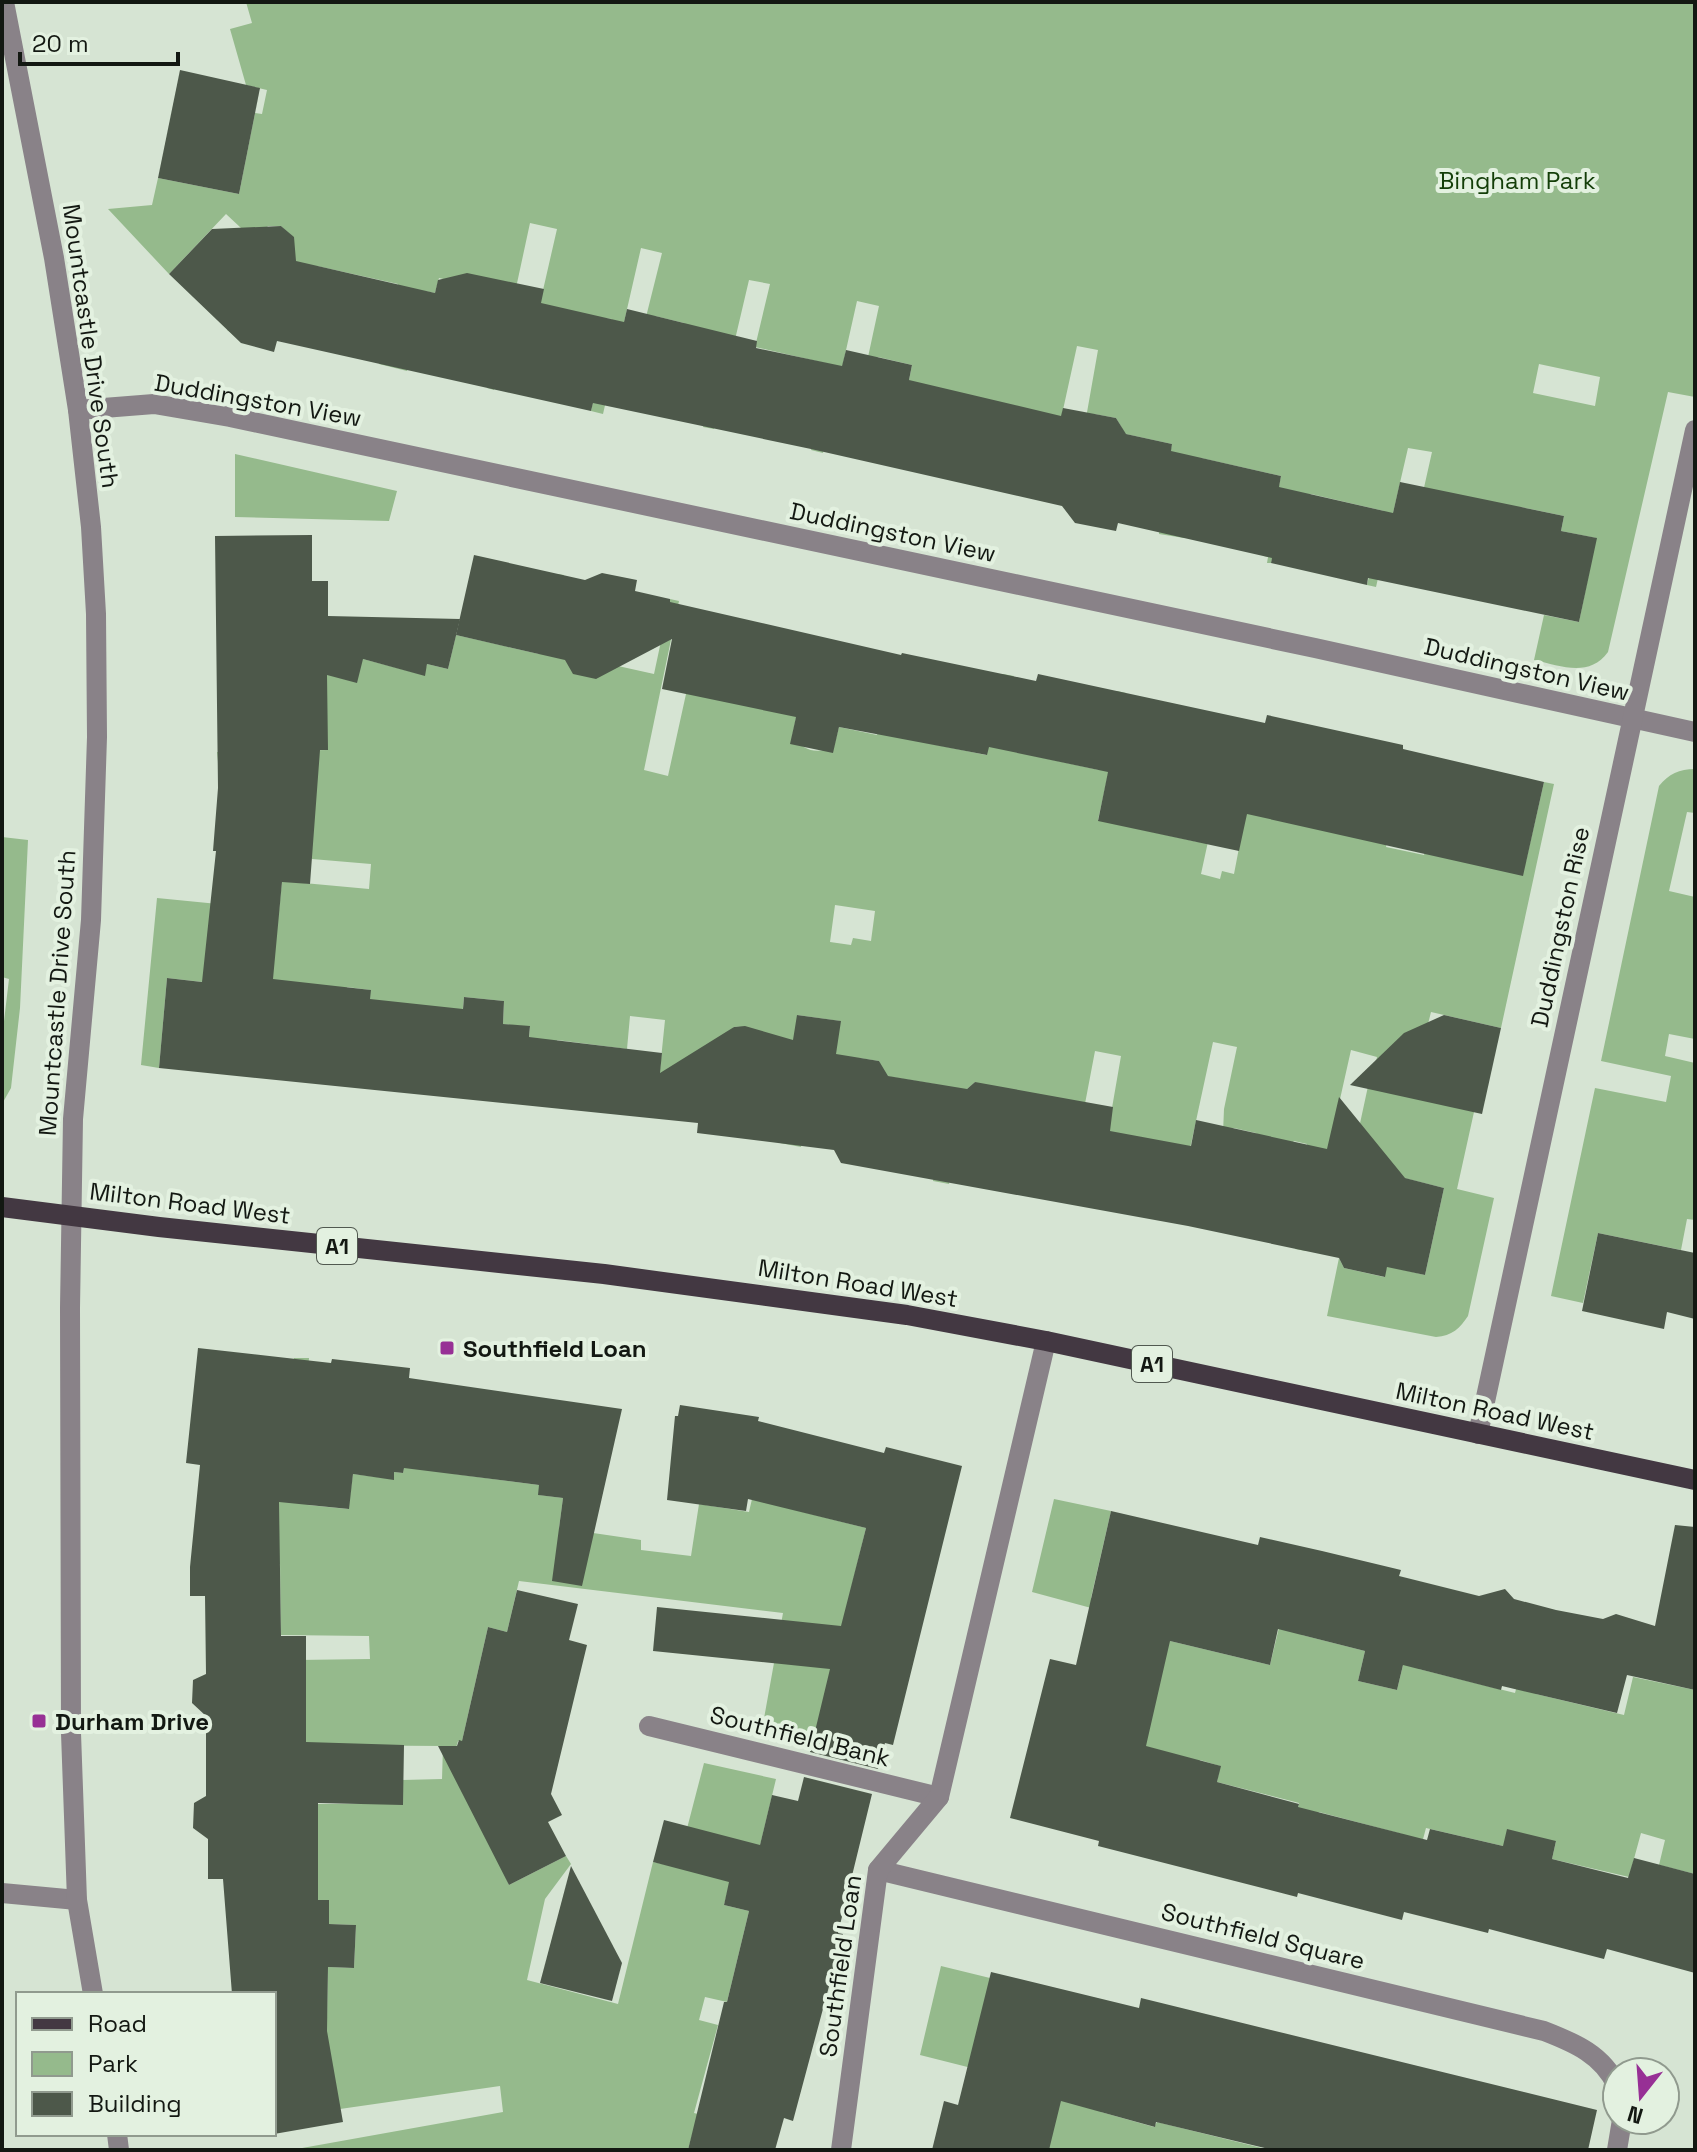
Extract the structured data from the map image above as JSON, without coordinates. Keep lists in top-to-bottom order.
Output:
{
  "streets": {
    "main road": ["Milton Road West", "A1"],
    "street": [
      "Mountcastle Drive South",
      "Duddingston View",
      "Duddingston Rise",
      "Southfield Bank",
      "Southfield Square",
      "Southfield Loan"
    ]
  },
  "crossings": [
    ["Mountcastle Drive South", "Duddingston View"],
    ["Mountcastle Drive South", "Milton Road West"],
    ["Duddingston View", "Duddingston Rise"],
    ["Duddingston Rise", "Milton Road West"],
    ["Milton Road West", "Southfield Loan"],
    ["Southfield Bank", "Southfield Loan"],
    ["Southfield Square", "Southfield Loan"]
  ],
  "parks": ["Bingham Park"],
  "places": {
    "transit": ["Southfield Loan", "Durham Drive"]
  },
  "legend": ["Road", "Park", "Building"],
  "scale_bar": "20 m",
  "north": "bottom"
}
